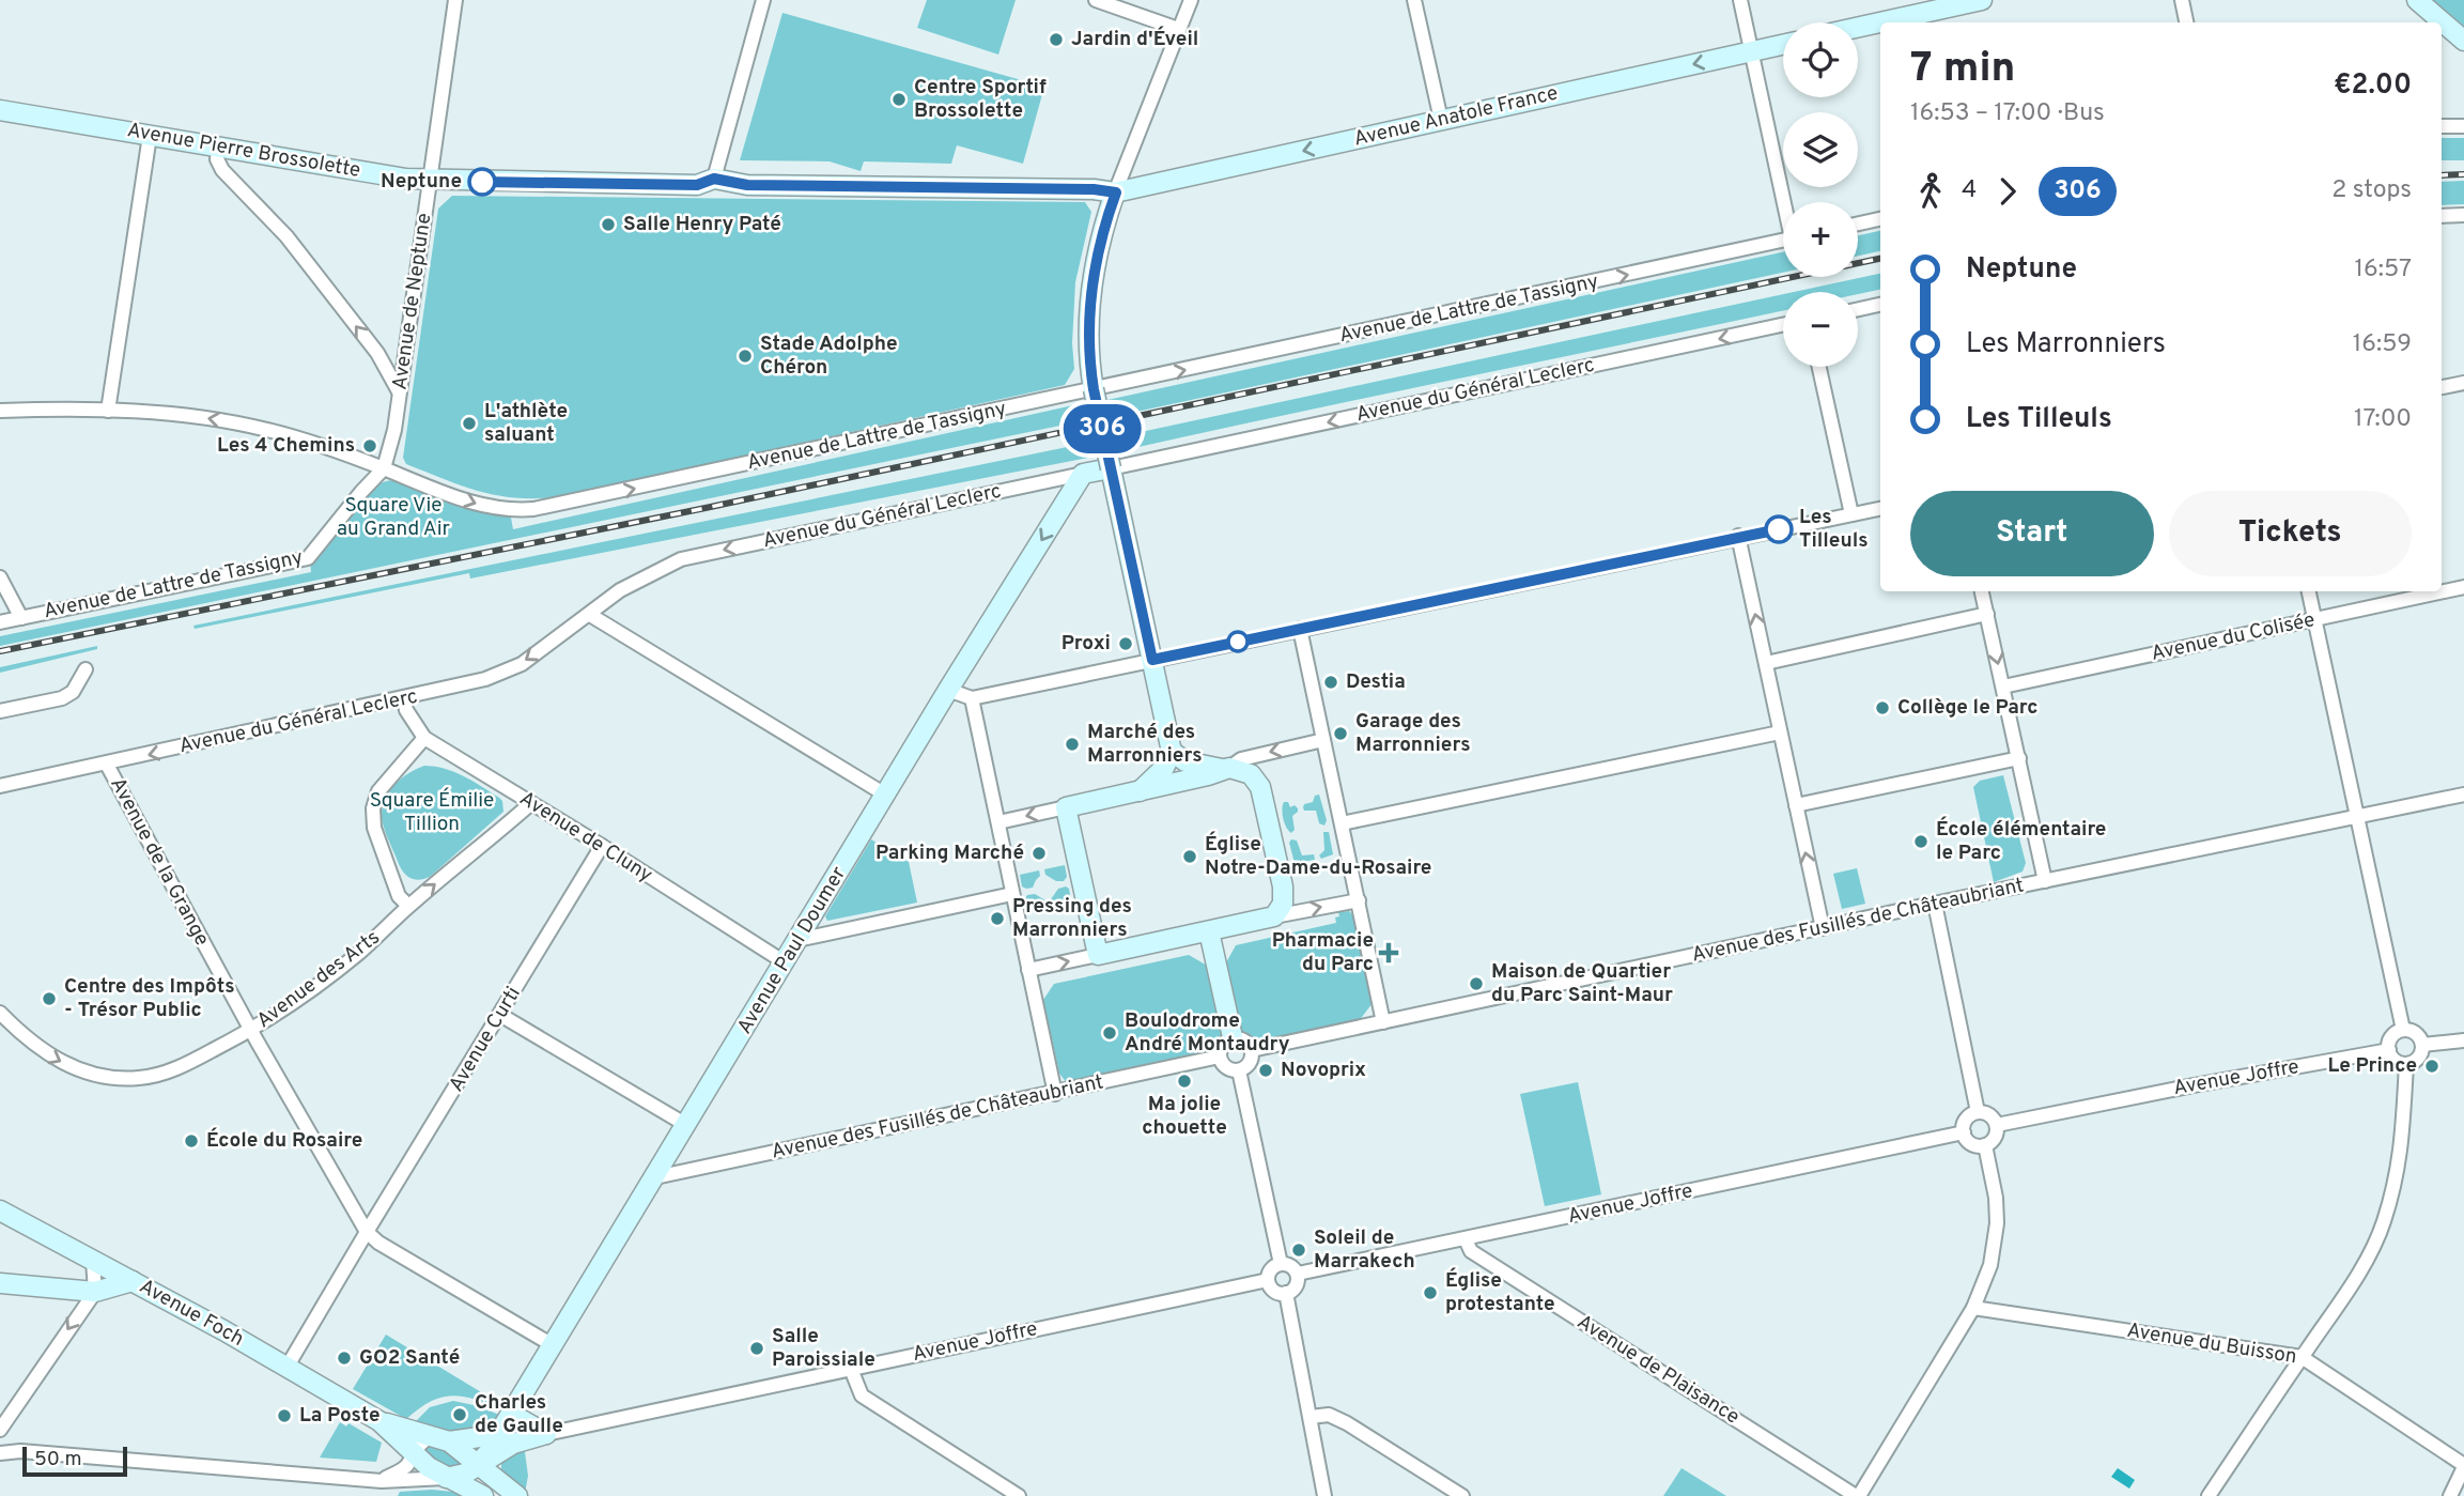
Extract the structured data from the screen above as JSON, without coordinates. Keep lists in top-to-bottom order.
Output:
{
  "streets": {
    "street": [
      "Avenue Anatole France",
      "Avenue Pierre Brossolette",
      "Avenue de Neptune",
      "Avenue de Lattre de Tassigny",
      "Avenue du Général Leclerc",
      "Avenue du Colisée",
      "Avenue de Cluny",
      "Avenue de la Grange",
      "Avenue des Fusillés de Châteaubriant",
      "Avenue Paul Doumer",
      "Avenue des Arts",
      "Avenue Curti",
      "Avenue Joffre",
      "Avenue Foch",
      "Avenue du Buisson",
      "Avenue de Plaisance"
    ]
  },
  "crossings": [
    ["Avenue Anatole France", "Avenue Pierre Brossolette"],
    ["Avenue Pierre Brossolette", "Avenue de Neptune"],
    ["Avenue de Neptune", "Avenue de Lattre de Tassigny"],
    ["Avenue du Général Leclerc", "Avenue de Cluny"],
    ["Avenue du Général Leclerc", "Avenue de la Grange"],
    ["Avenue du Général Leclerc", "Avenue Paul Doumer"],
    ["Avenue de Cluny", "Avenue Paul Doumer"],
    ["Avenue de Cluny", "Avenue des Arts"],
    ["Avenue de Cluny", "Avenue Curti"],
    ["Avenue de la Grange", "Avenue des Arts"],
    ["Avenue de la Grange", "Avenue Curti"],
    ["Avenue des Fusillés de Châteaubriant", "Avenue Paul Doumer"],
    ["Avenue Paul Doumer", "Avenue Foch"],
    ["Avenue Curti", "Avenue Foch"],
    ["Avenue Joffre", "Avenue de Plaisance"]
  ],
  "one_way": [
    "Avenue Anatole France",
    "Avenue de Lattre de Tassigny",
    "Avenue du Général Leclerc",
    "Avenue des Arts"
  ],
  "parks": ["Square Vie au Grand Air", "Square Émilie Tillion"],
  "places": {
    "other": [
      "Jardin d'Éveil",
      "Centre Sportif Brossolette",
      "Neptune",
      "Salle Henry Paté",
      "Stade Adolphe Chéron",
      "L'athlète saluant",
      "Les 4 Chemins",
      "Les Tilleuls",
      "Proxi",
      "Destia",
      "Collège le Parc",
      "Garage des Marronniers",
      "Marché des Marronniers",
      "École élémentaire le Parc",
      "Parking Marché",
      "Église Notre-Dame-du-Rosaire",
      "Pressing des Marronniers",
      "Maison de Quartier du Parc Saint-Maur",
      "Centre des Impôts - Trésor Public",
      "Boulodrome André Montaudry",
      "Le Prince",
      "Novoprix",
      "Ma jolie chouette",
      "École du Rosaire",
      "Soleil de Marrakech",
      "Église protestante",
      "Salle Paroissiale",
      "GO2 Santé",
      "Charles de Gaulle",
      "La Poste"
    ],
    "health": ["Pharmacie du Parc"]
  },
  "lines": ["bus line 306"],
  "scale_bar": "50 m",
  "page": {
    "on_map": "306",
    "map_buttons": ["+", "−"],
    "heading": ["7 min", "16:53 – 17:00 · Bus", "€2.00"],
    "legs": ["4", "306", "2 stops"],
    "list": [
      {
        "name": "Neptune",
        "value": "16:57"
      },
      {
        "name": "Les Marronniers",
        "value": "16:59"
      },
      {
        "name": "Les Tilleuls",
        "value": "17:00"
      }
    ],
    "buttons": ["Start", "Tickets"],
    "scale": "50 m"
  }
}
